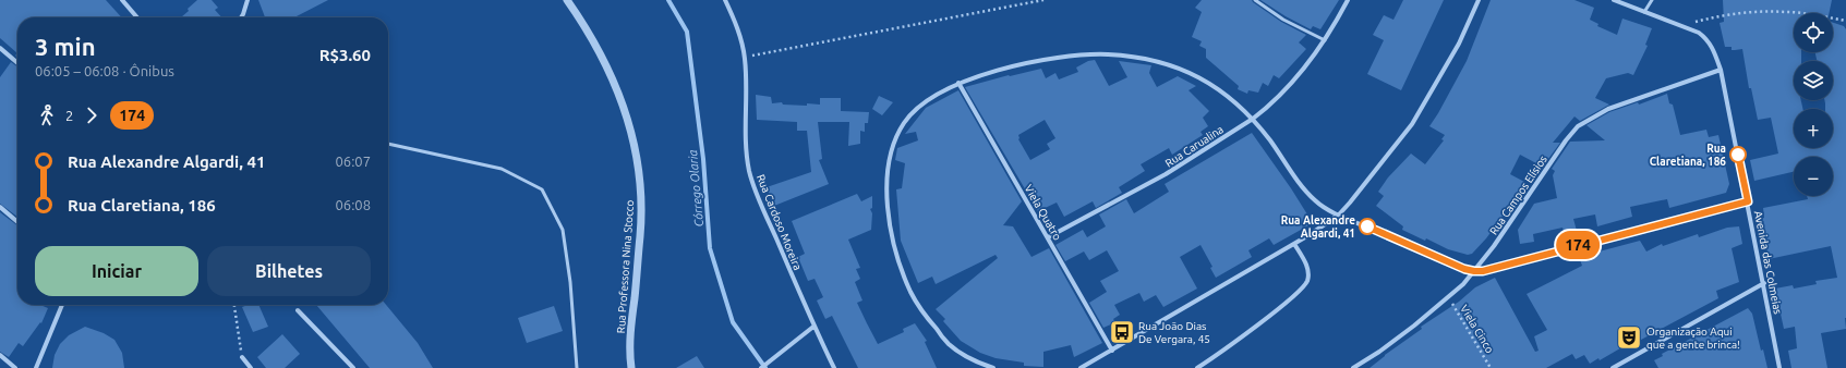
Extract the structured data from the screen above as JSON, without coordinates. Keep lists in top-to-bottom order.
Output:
{
  "streets": {
    "street": [
      "Rua Carualina",
      "Rua Campos Elísios",
      "Viela Quatro",
      "Rua Cardoso Moreira",
      "Avenida das Colmeias",
      "Rua Professora Nina Stocco"
    ],
    "path": ["Viela Cinco"]
  },
  "crossings": [
    ["Rua Carualina", "Viela Quatro"],
    ["Rua Campos Elísios", "Avenida das Colmeias"],
    ["Rua Campos Elísios", "Viela Cinco"]
  ],
  "water": ["Córrego Olaria"],
  "places": {
    "other": ["Rua Claretiana, 186", "Rua Alexandre Algardi, 41"],
    "bus stop": ["Rua João Dias De Vergara, 45"],
    "theatre": ["Organização Aqui que a gente brinca!"]
  },
  "lines": ["bus line 174"],
  "page": {
    "on_map": "174",
    "map_buttons": ["+", "−"],
    "heading": ["3 min", "06:05 – 06:08 · Ônibus", "R$3.60"],
    "legs": ["2", "174"],
    "list": [
      {
        "name": "Rua Alexandre Algardi, 41",
        "value": "06:07"
      },
      {
        "name": "Rua Claretiana, 186",
        "value": "06:08"
      }
    ],
    "buttons": ["Iniciar", "Bilhetes"]
  }
}
